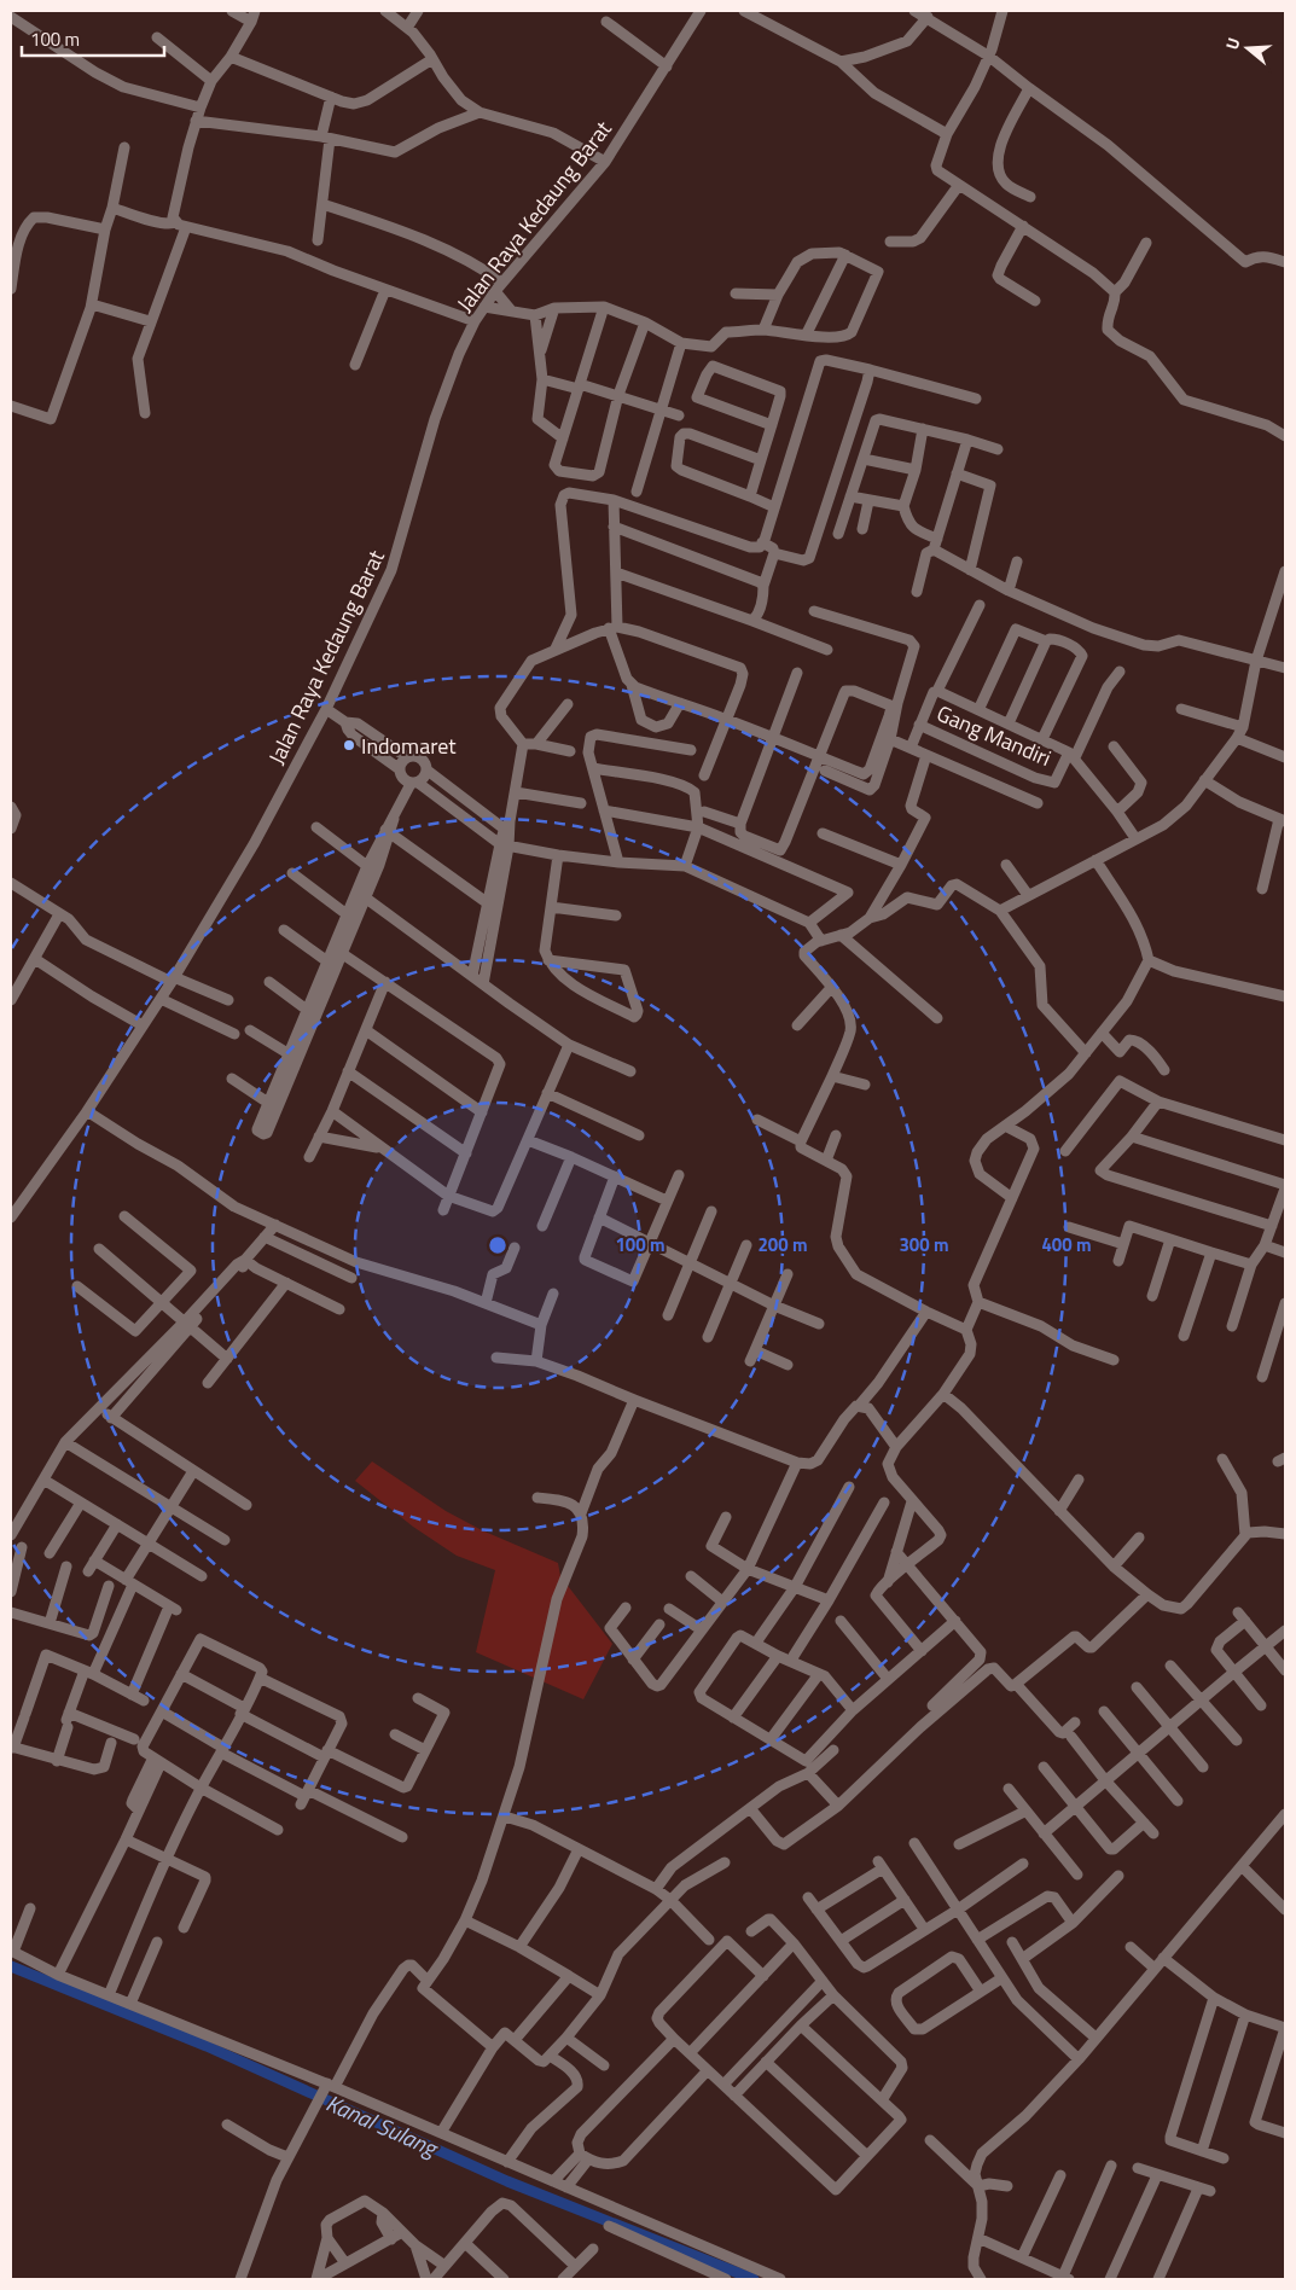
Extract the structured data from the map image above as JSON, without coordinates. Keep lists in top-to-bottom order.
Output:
{
  "streets": {
    "street": ["Jalan Raya Kedaung Barat", "Gang Mandiri"]
  },
  "water": ["Kanal Sulang"],
  "places": ["Indomaret"],
  "scale_bar": "100 m",
  "north": "left",
  "rings": [
    "100 m",
    "200 m",
    "300 m",
    "400 m"
  ]
}
